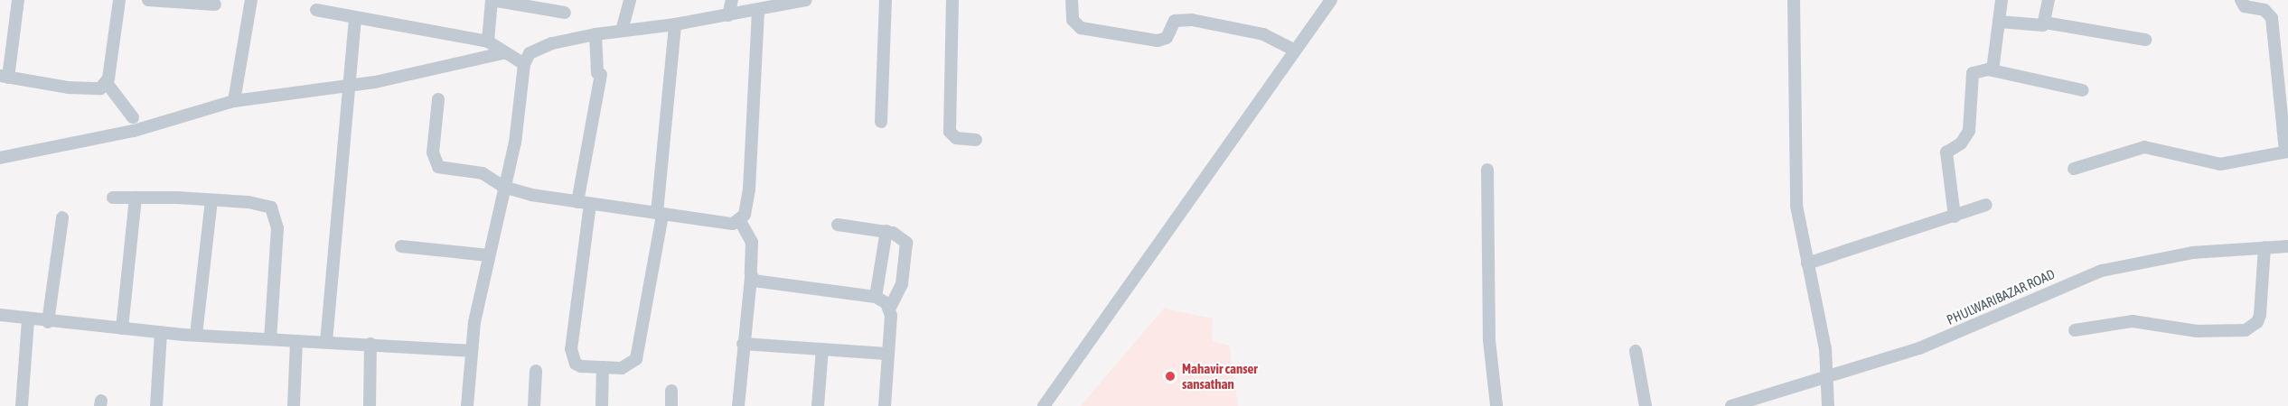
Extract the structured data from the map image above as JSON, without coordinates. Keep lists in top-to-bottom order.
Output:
{
  "streets": {
    "street": ["PHULWARIBAZAR ROAD"]
  },
  "places": ["Mahavir canser sansathan"]
}
